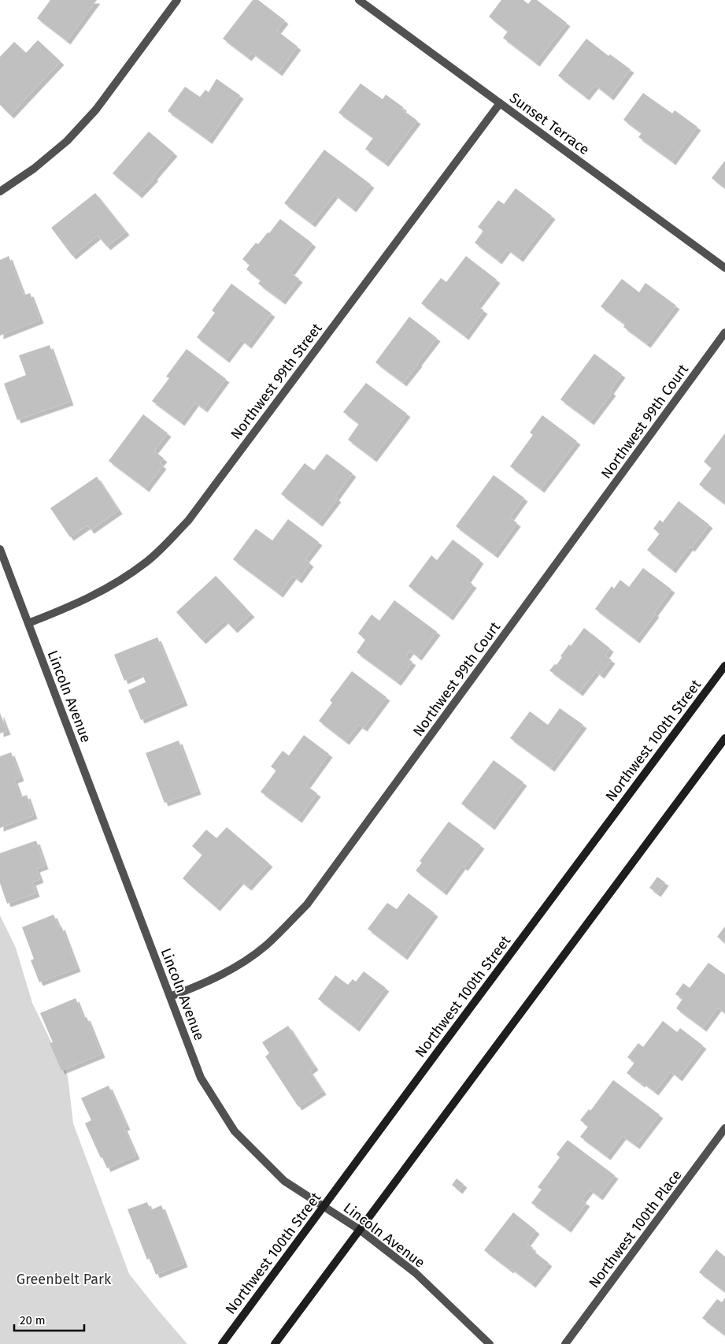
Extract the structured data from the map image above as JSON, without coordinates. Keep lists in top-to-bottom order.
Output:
{
  "streets": {
    "main road": ["Northwest 100th Street"],
    "street": [
      "Sunset Terrace",
      "Northwest 99th Street",
      "Northwest 99th Court",
      "Lincoln Avenue",
      "Northwest 100th Place"
    ]
  },
  "crossings": [
    ["Sunset Terrace", "Northwest 99th Street"],
    ["Northwest 99th Street", "Lincoln Avenue"],
    ["Northwest 99th Court", "Lincoln Avenue"],
    ["Lincoln Avenue", "Northwest 100th Street"]
  ],
  "parks": ["Greenbelt Park"],
  "scale_bar": "20 m"
}
